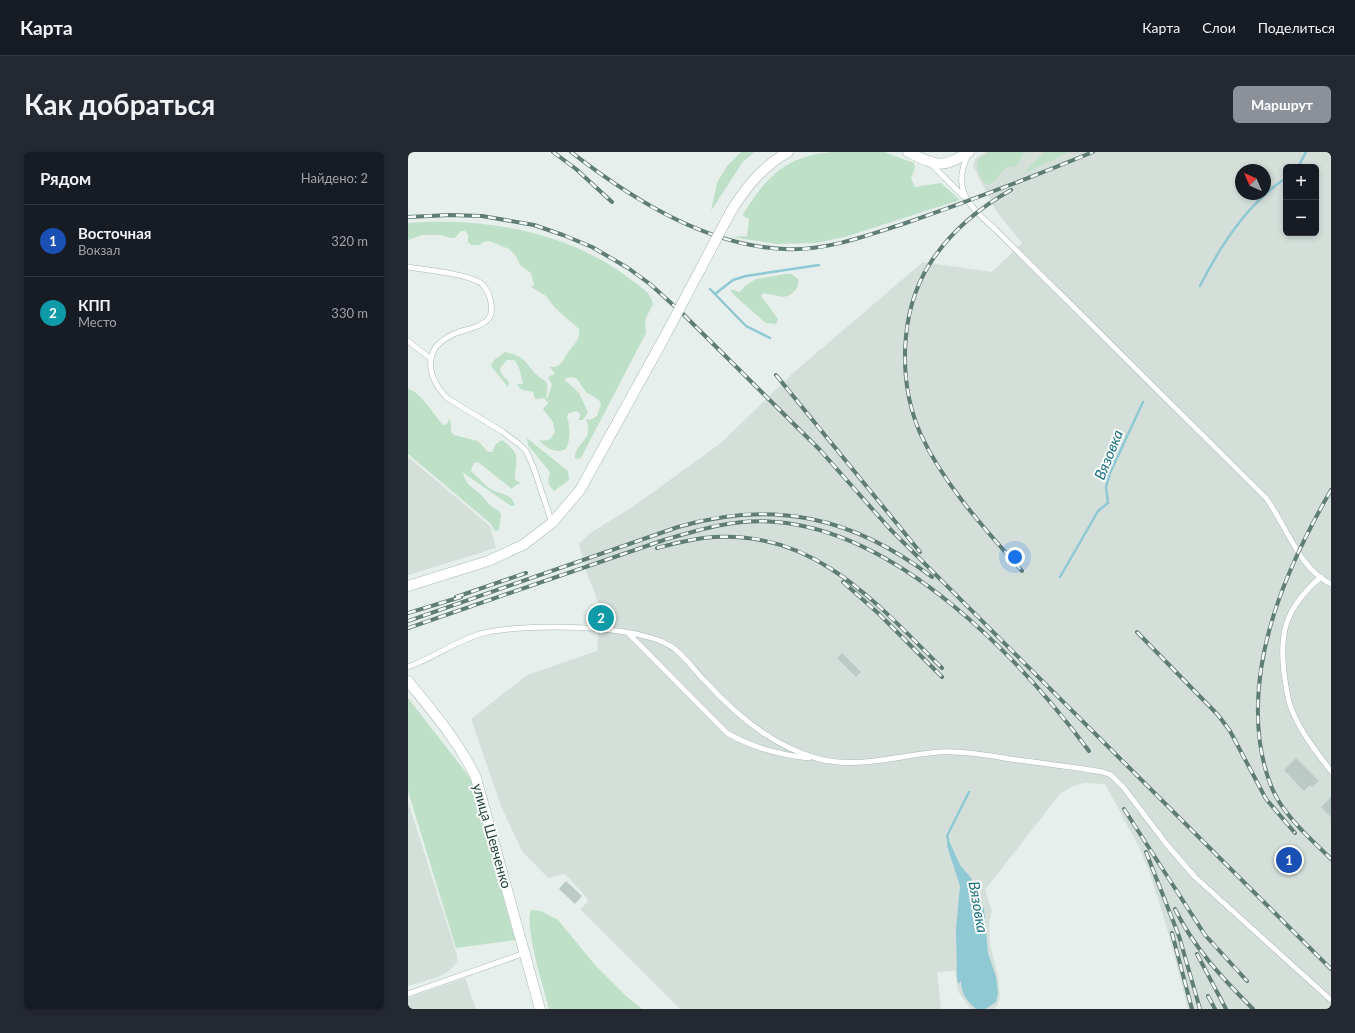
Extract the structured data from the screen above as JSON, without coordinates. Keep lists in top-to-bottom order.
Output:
{
  "streets": {
    "street": ["улица Шевченко"]
  },
  "water": ["Вязовка"],
  "north": "top left",
  "page": {
    "header": "Карта",
    "nav": ["Карта", "Слои", "Поделиться"],
    "buttons": "Маршрут",
    "title": "Как добраться",
    "heading": ["Рядом", "Найдено: 2"],
    "map_buttons": ["+", "−"],
    "list": [
      {
        "mark": "1",
        "name": "Восточная",
        "note": "Вокзал",
        "value": "320 m"
      },
      {
        "mark": "2",
        "name": "КПП",
        "note": "Место",
        "value": "330 m"
      }
    ],
    "pins": ["2", "1"]
  }
}
